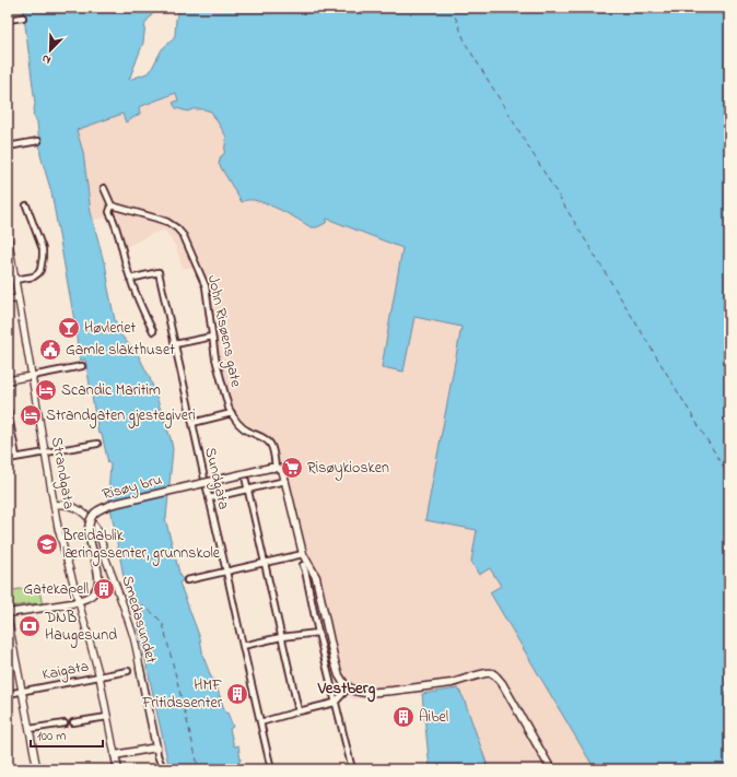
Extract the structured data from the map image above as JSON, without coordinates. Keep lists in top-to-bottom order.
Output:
{
  "streets": {
    "main road": ["Strandgata", "Risøy bru", "Smedasundet"],
    "street": ["John Risøens gate", "Sundgata", "Kaigata"]
  },
  "crossings": [
    ["John Risøens gate", "Risøy bru"],
    ["Strandgata", "Risøy bru"],
    ["Strandgata", "Smedasundet"],
    ["Strandgata", "Kaigata"]
  ],
  "districts": ["Vestberg"],
  "places": {
    "bar": ["Høvleriet"],
    "public building": ["Gamle slakthuset"],
    "hotel": ["Scandic Maritim", "Strandgaten gjestegiveri"],
    "supermarket": ["Risøykiosken"],
    "school or university": ["Breidablik læringssenter, grunnskole"],
    "building": ["Gatekapell", "HMF Fritidssenter", "Aibel"],
    "bank": ["DNB Haugesund"]
  },
  "scale_bar": "100 m",
  "north": "bottom left"
}
